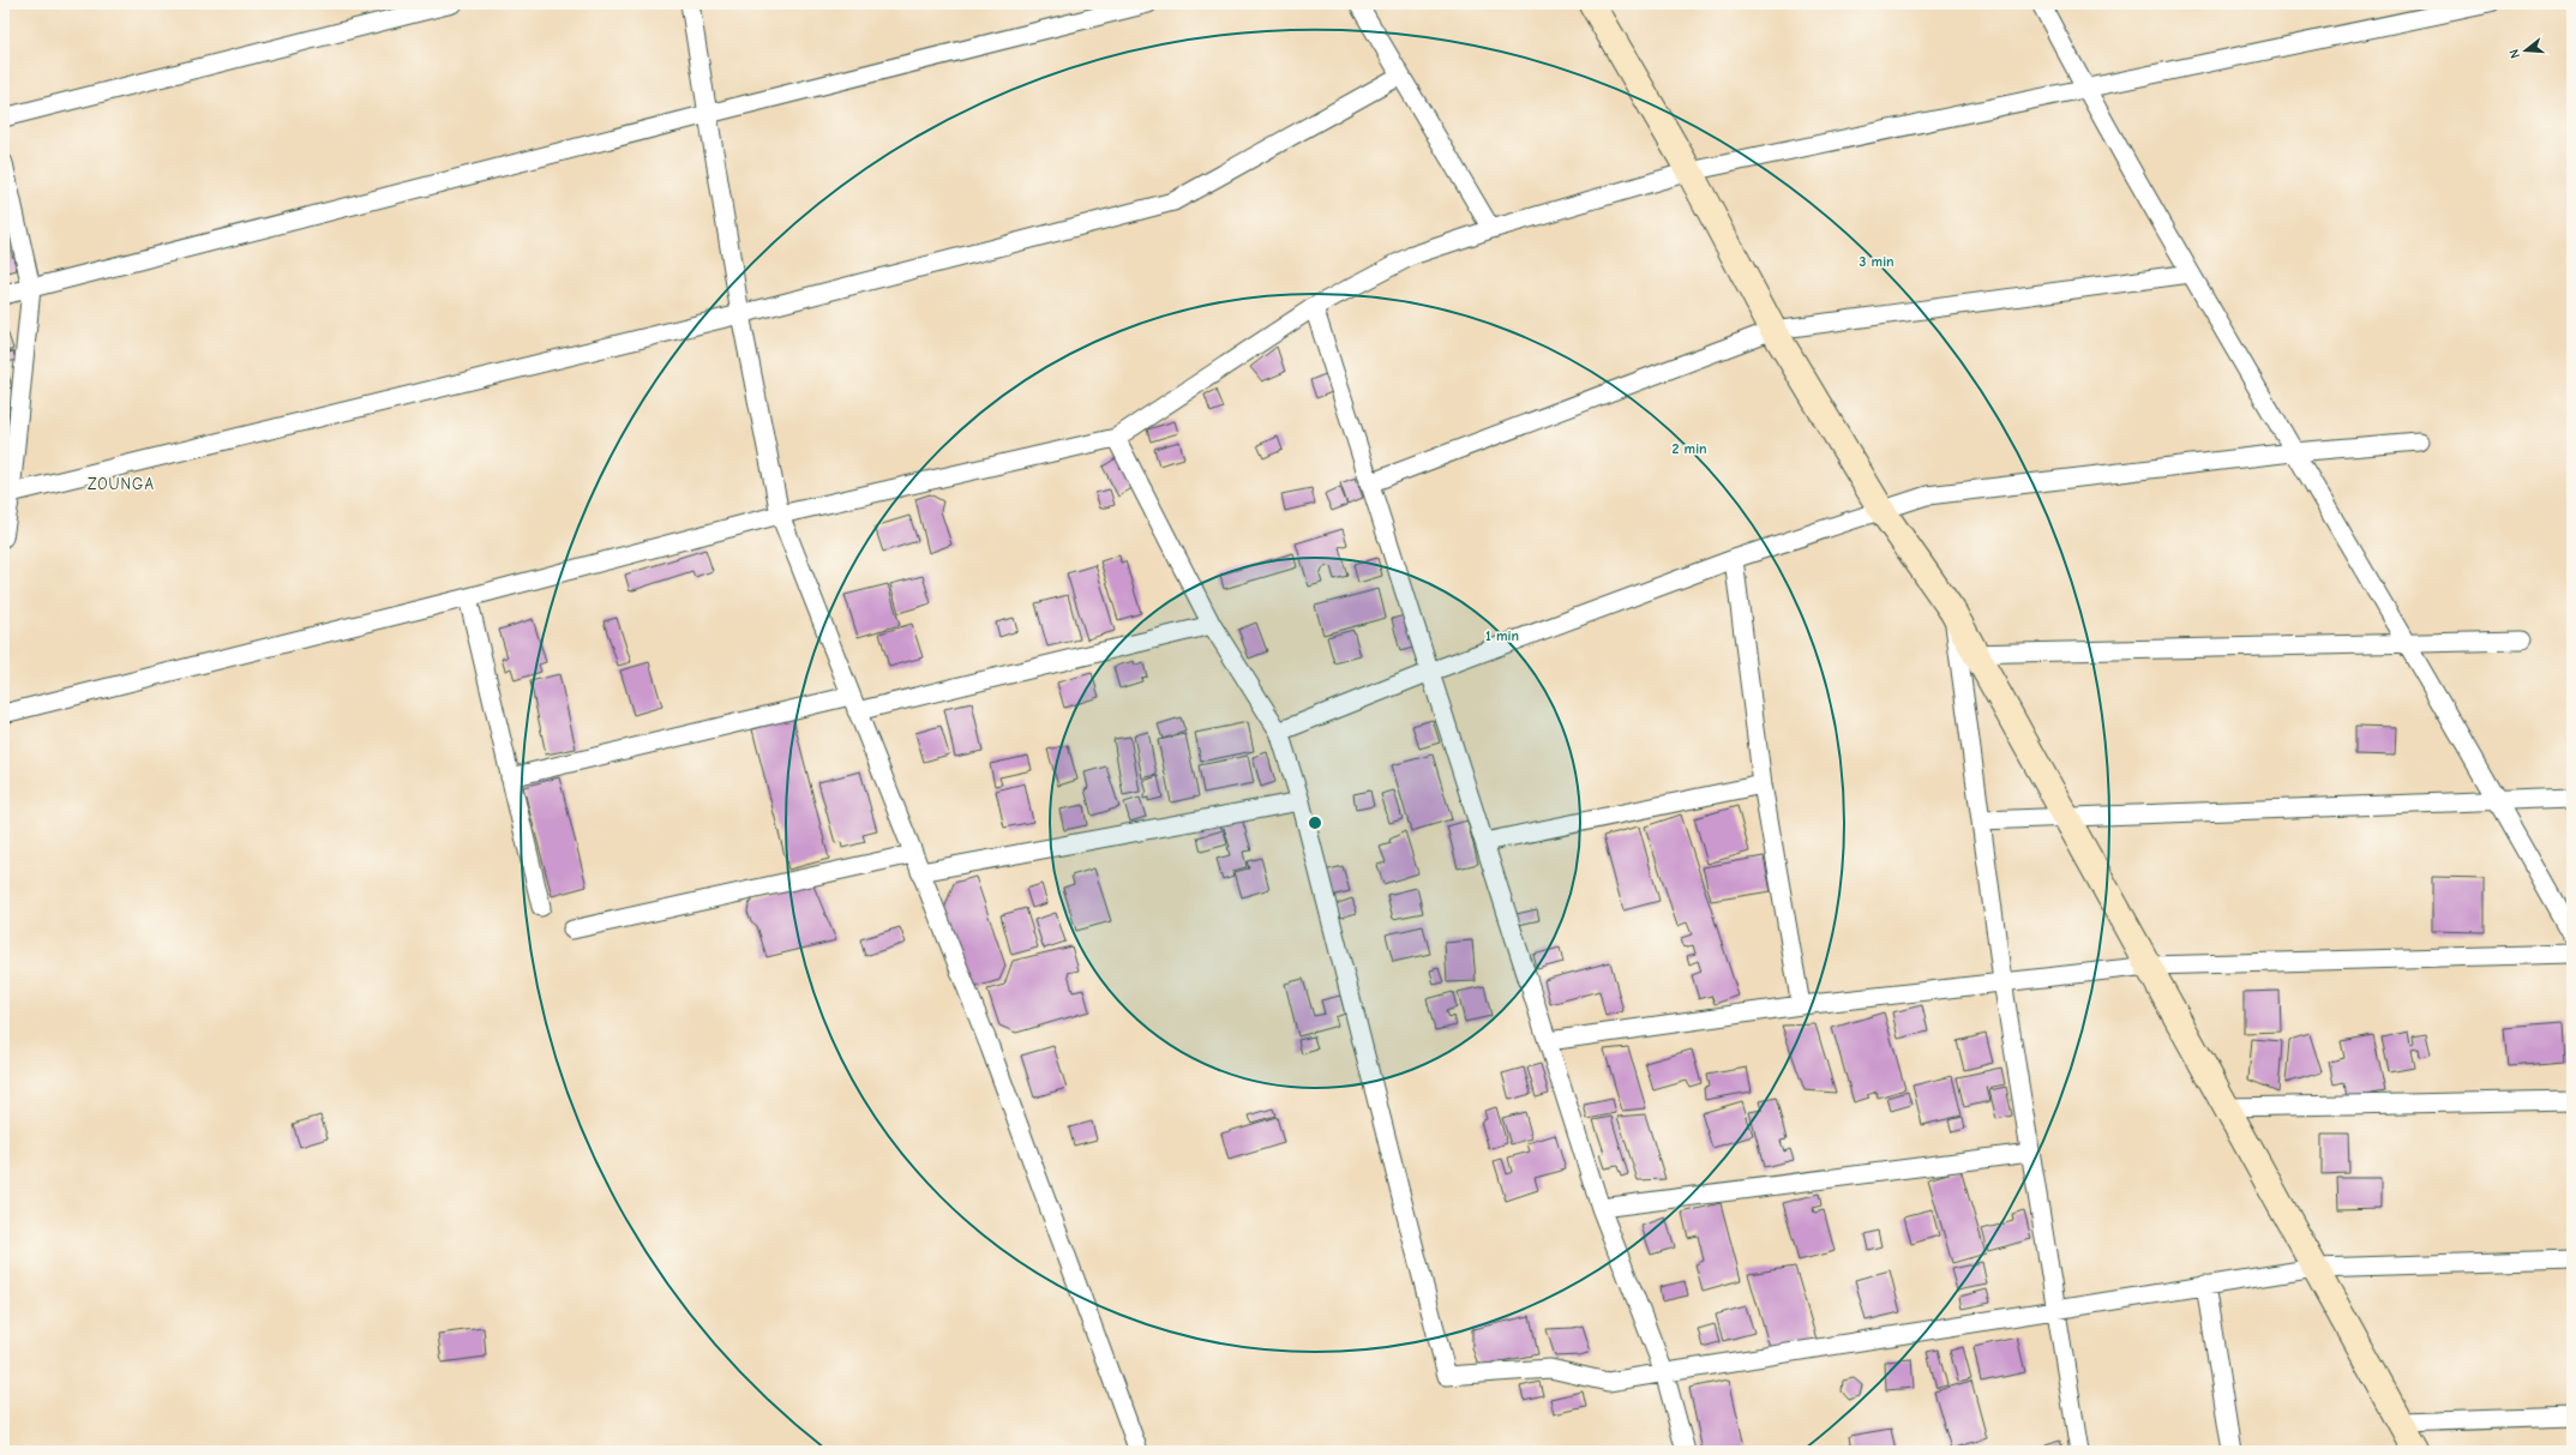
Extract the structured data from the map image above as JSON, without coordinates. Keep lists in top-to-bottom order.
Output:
{
  "districts": ["ZOUNGA"],
  "north": "left",
  "rings": ["3 min", "2 min", "1 min"]
}
